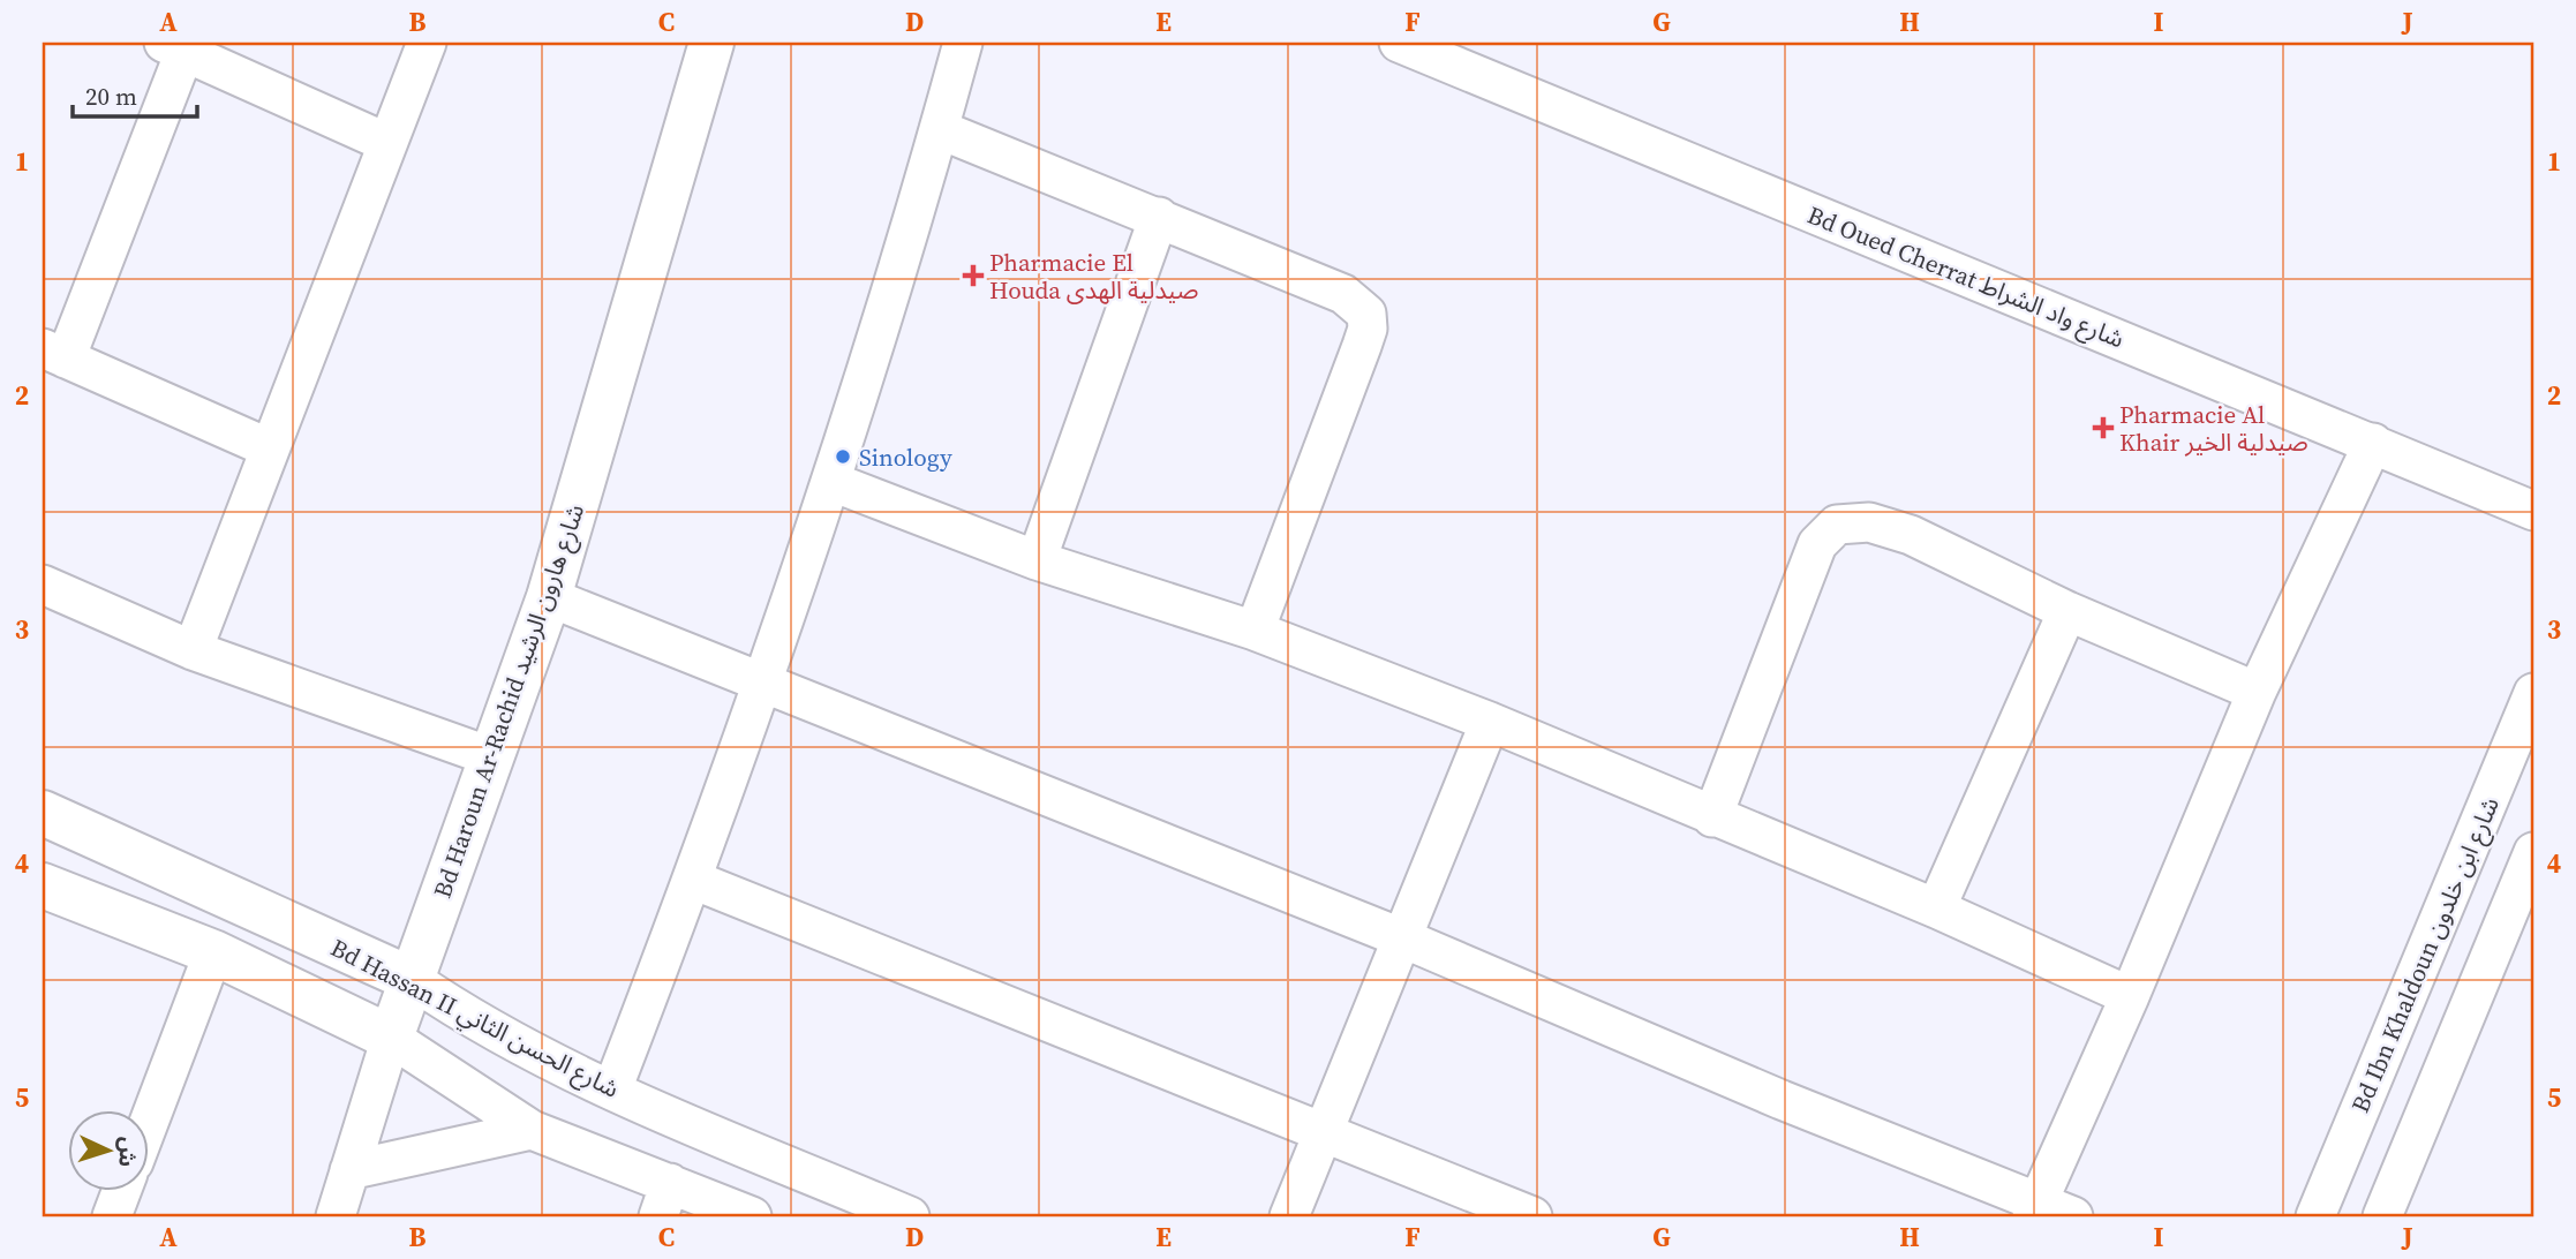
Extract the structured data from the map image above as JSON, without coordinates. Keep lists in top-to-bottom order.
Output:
{
  "streets": {
    "street": [
      "Bd Oued Cherrat شارع واد الشراط",
      "Bd Haroun Ar-Rachid شارع هارون الرشيد",
      "Bd Ibn Khaldoun شارع ابن خلدون",
      "Bd Hassan II شارع الحسن الثاني"
    ]
  },
  "crossings": [
    ["Bd Haroun Ar-Rachid شارع هارون الرشيد", "Bd Hassan II شارع الحسن الثاني"]
  ],
  "places": {
    "health": ["Pharmacie El Houda صيدلية الهدى", "Pharmacie Al Khair صيدلية الخير"],
    "other": ["Sinology"]
  },
  "scale_bar": "20 m",
  "north": "right",
  "grid": {
    "columns": [
      "A",
      "B",
      "C",
      "D",
      "E",
      "F",
      "G",
      "H",
      "I",
      "J"
    ],
    "rows": [
      "1",
      "2",
      "3",
      "4",
      "5"
    ]
  }
}
